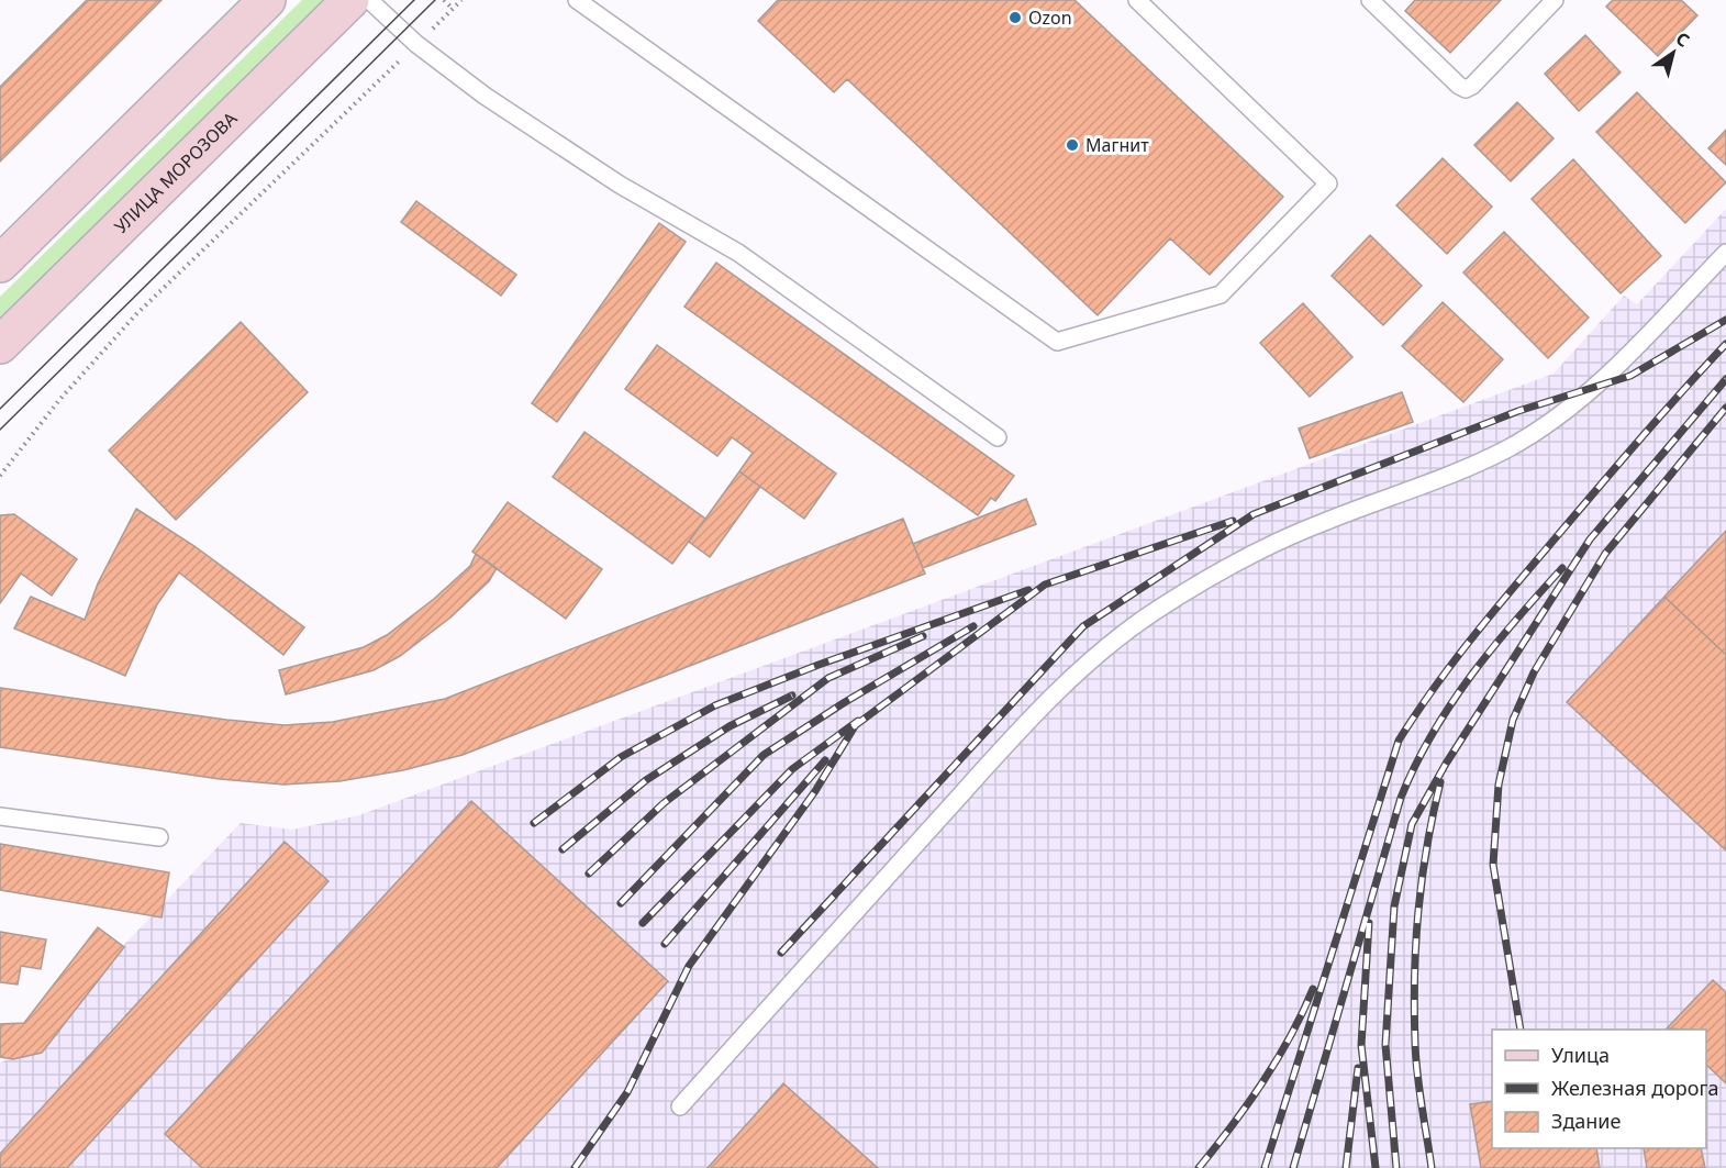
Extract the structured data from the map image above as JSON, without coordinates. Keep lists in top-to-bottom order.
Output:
{
  "streets": {
    "main road": ["УЛИЦА МОРОЗОВА"]
  },
  "places": ["Ozon", "Магнит"],
  "legend": ["Улица", "Железная дорога", "Здание"],
  "north": "top right"
}
